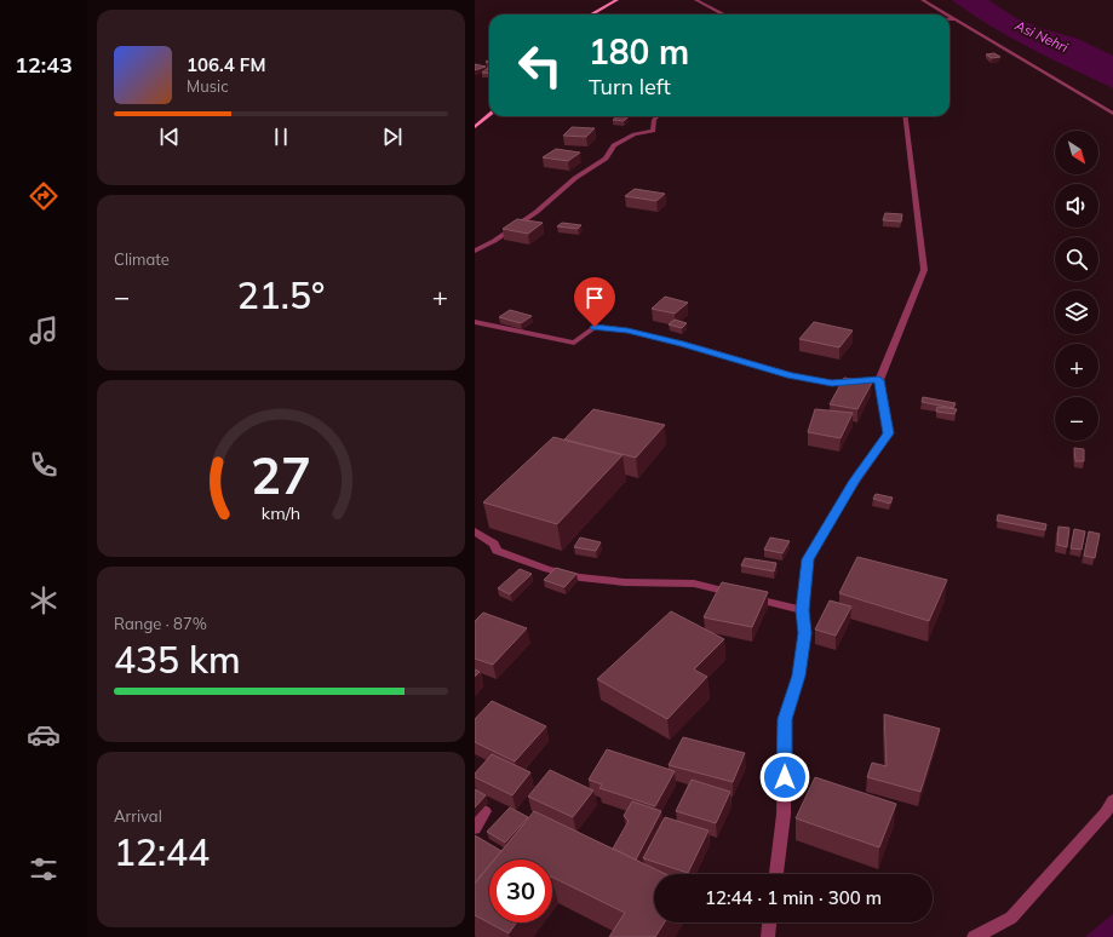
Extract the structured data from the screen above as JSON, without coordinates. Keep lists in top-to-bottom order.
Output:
{
  "water": ["Asi Nehri"],
  "north": "bottom right",
  "page": {
    "tabs": "12:43",
    "turn": ["180 m", "Turn left"],
    "song": ["106.4 FM", "Music"],
    "map_buttons": ["+", "−"],
    "tile": [
      "Climate",
      ["Range · 87%", "435 km"],
      ["Arrival", "12:44"]
    ],
    "heat": ["−", "21.5°", "+"],
    "limit": "30",
    "trip": "12:44 · 1 min · 300 m",
    "gauge": ["27", "km/h"]
  }
}
